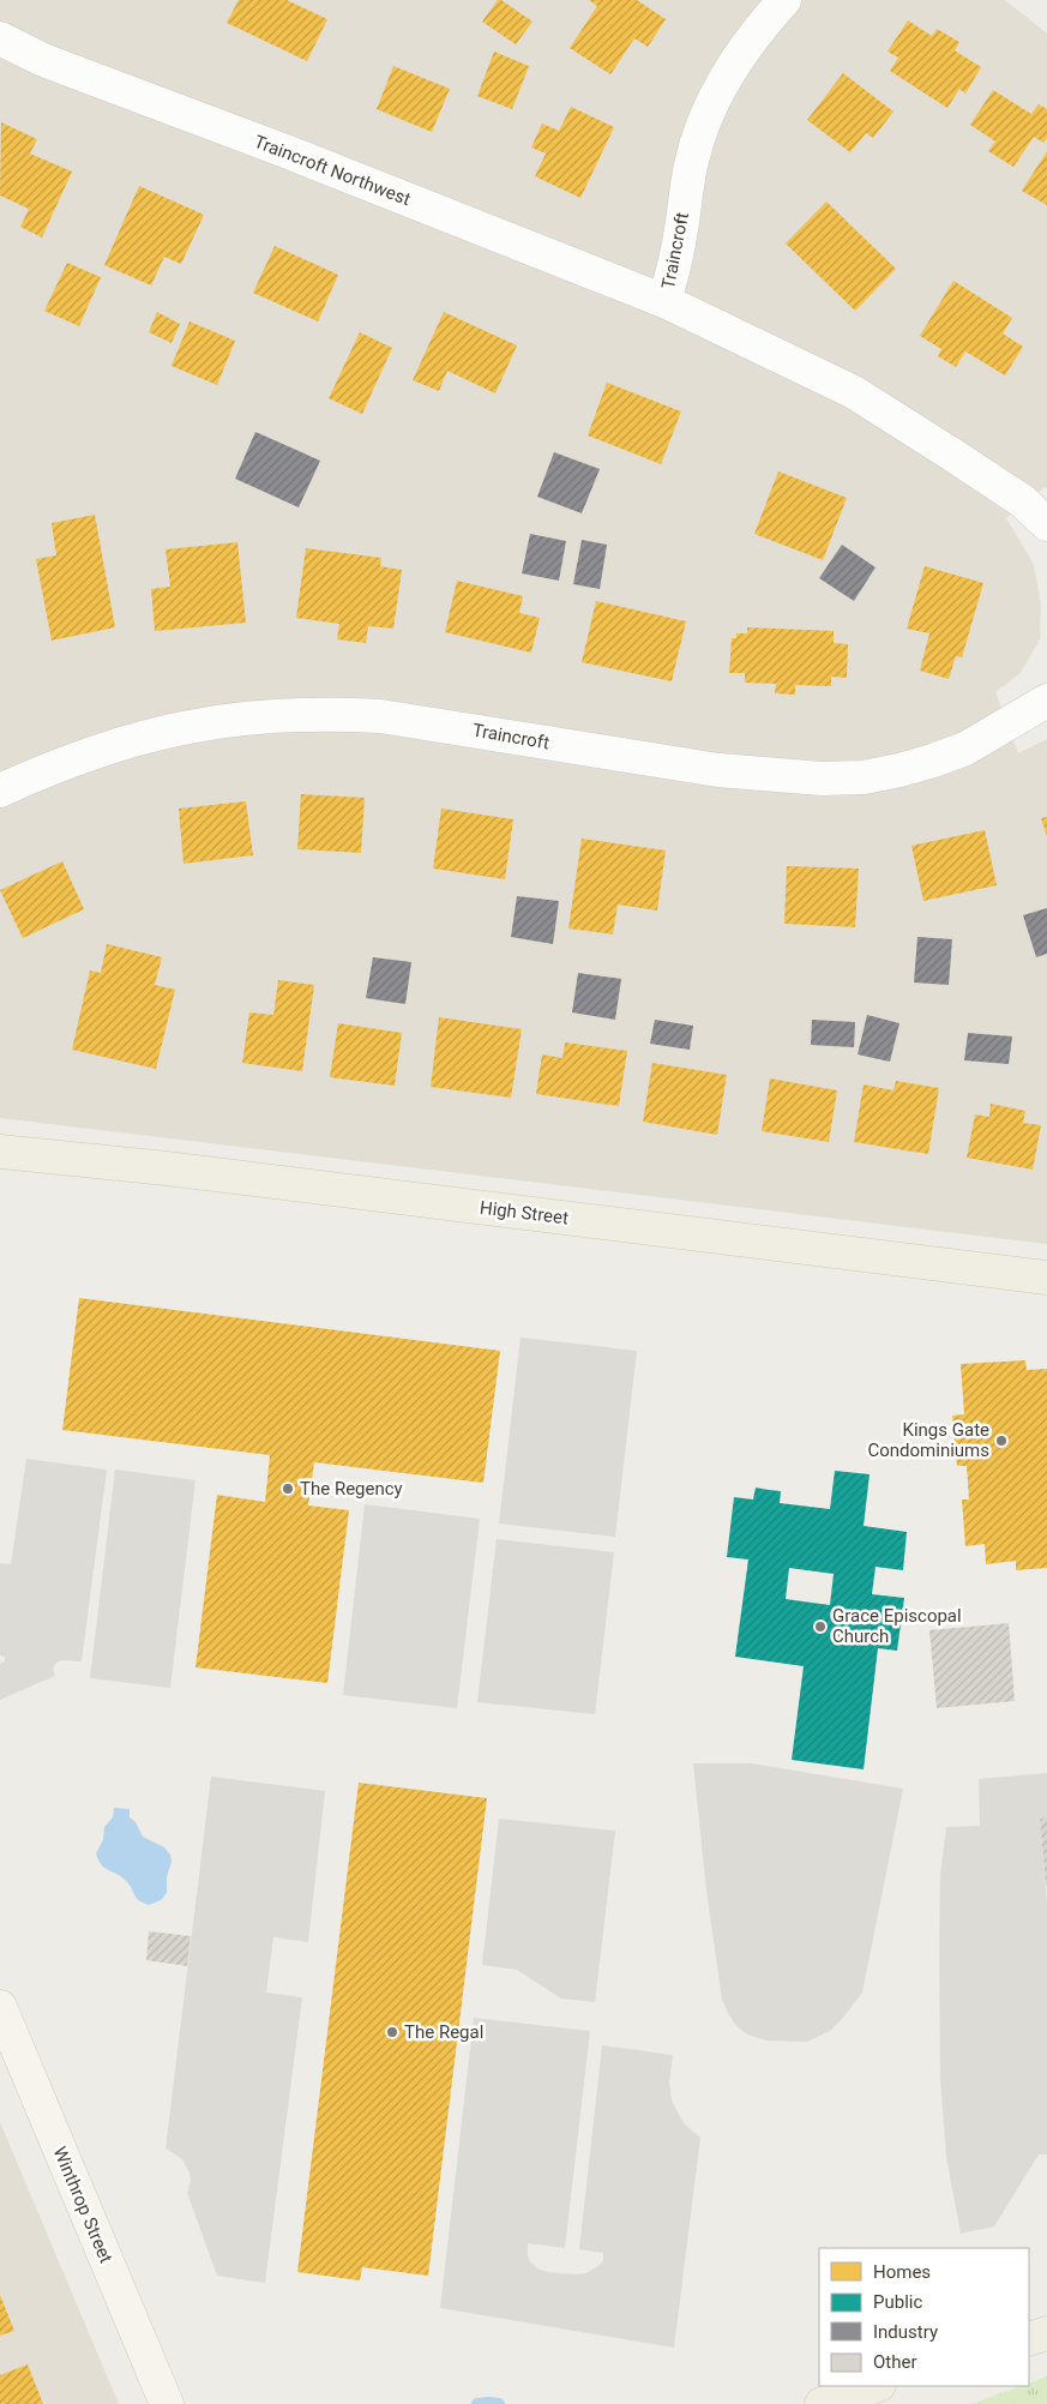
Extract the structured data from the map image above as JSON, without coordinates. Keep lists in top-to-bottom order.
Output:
{
  "streets": {
    "main road": ["High Street"],
    "street": ["Traincroft Northwest", "Traincroft", "Winthrop Street"]
  },
  "crossings": [
    ["Traincroft Northwest", "Traincroft"]
  ],
  "places": [
    "Kings Gate Condominiums",
    "The Regency",
    "Grace Episcopal Church",
    "The Regal"
  ],
  "legend": [
    "Homes",
    "Public",
    "Industry",
    "Other"
  ]
}
